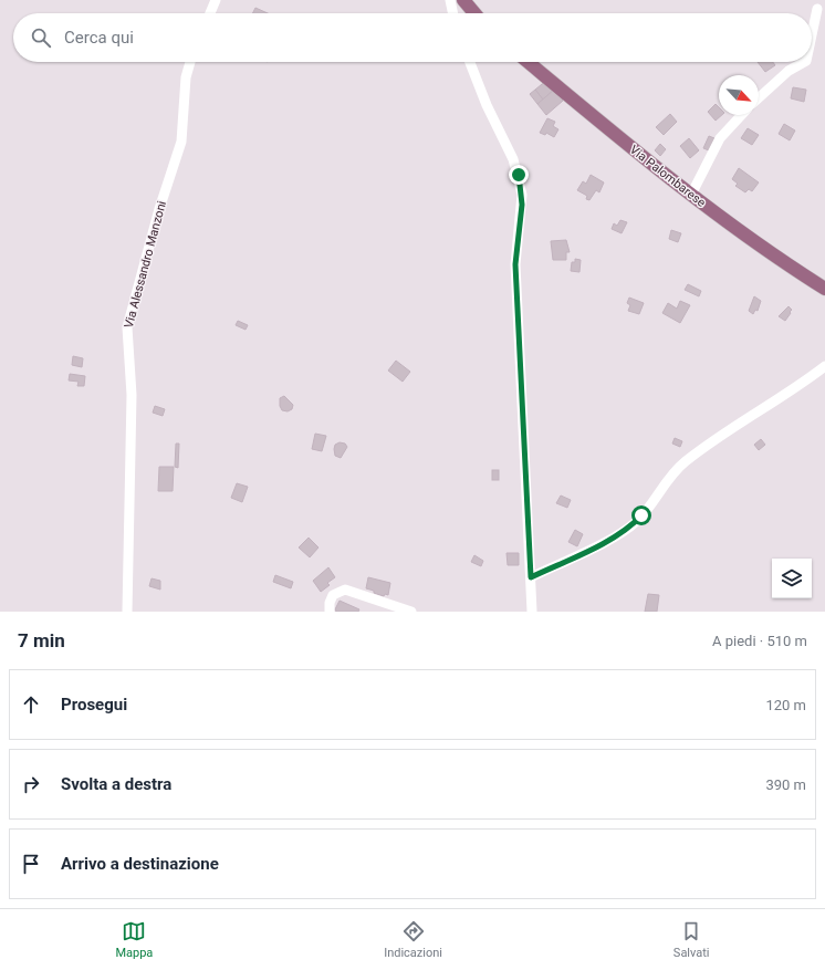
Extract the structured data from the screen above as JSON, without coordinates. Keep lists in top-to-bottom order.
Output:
{
  "streets": {
    "main road": ["Via Palombarese"],
    "street": ["Via Alessandro Manzoni"]
  },
  "north": "bottom right",
  "page": {
    "search": "Cerca qui",
    "heading": ["7 min", "A piedi · 510 m"],
    "list": [
      ["Prosegui", "120 m"],
      ["Svolta a destra", "390 m"],
      "Arrivo a destinazione"
    ],
    "nav": ["Mappa", "Indicazioni", "Salvati"]
  }
}
